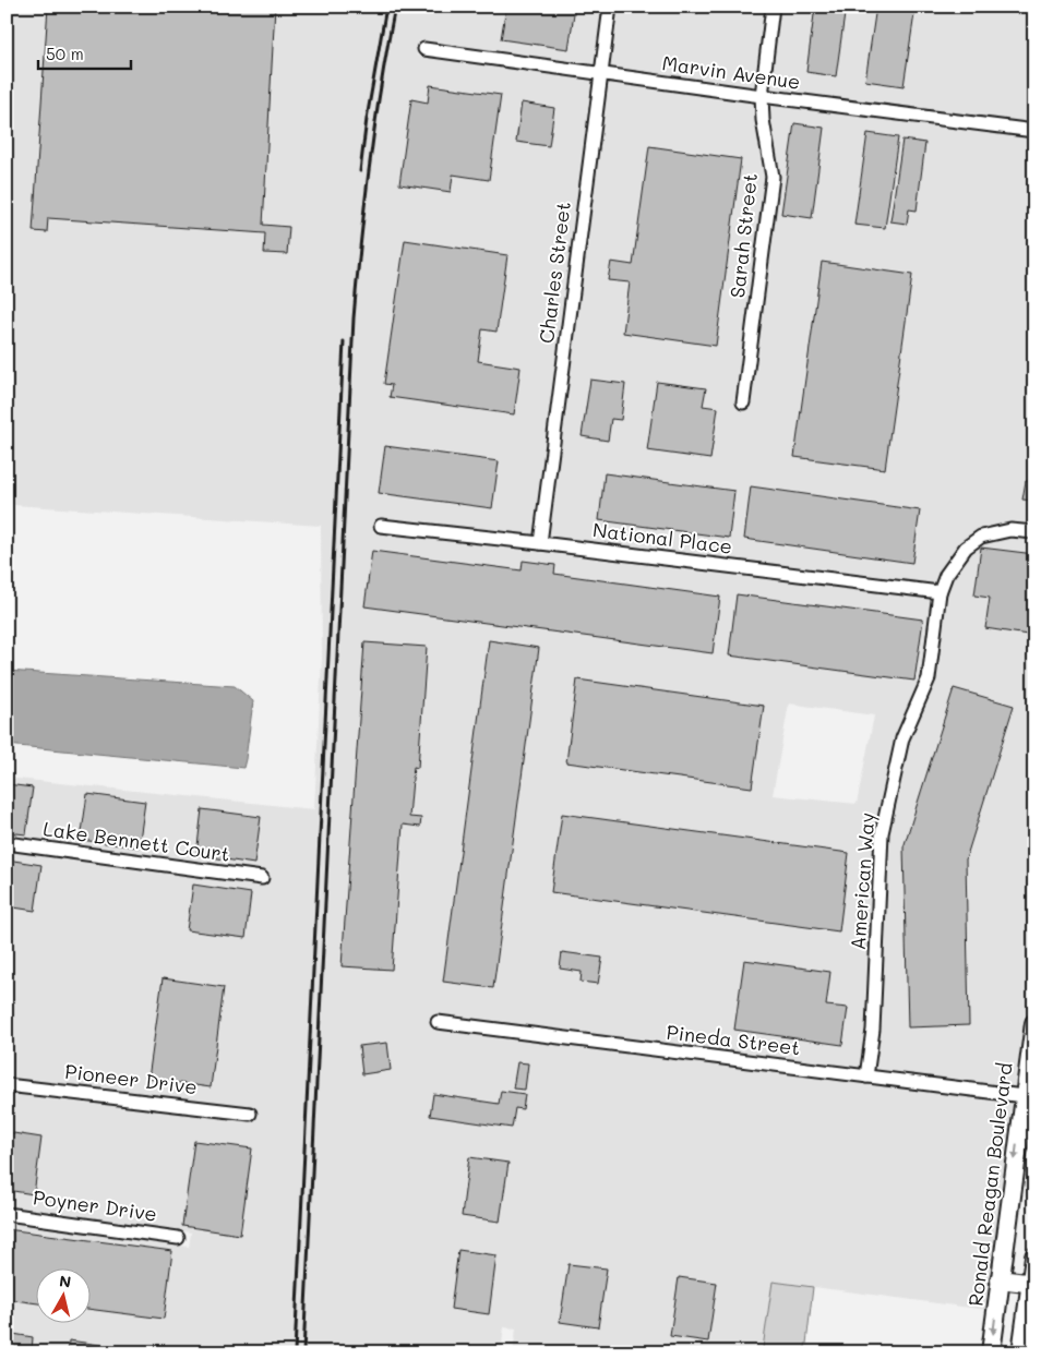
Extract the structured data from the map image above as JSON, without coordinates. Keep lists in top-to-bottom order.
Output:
{
  "streets": {
    "main road": ["Ronald Reagan Boulevard"],
    "street": [
      "Marvin Avenue",
      "Sarah Street",
      "Charles Street",
      "National Place",
      "Lake Bennett Court",
      "American Way",
      "Pineda Street",
      "Pioneer Drive",
      "Poyner Drive"
    ]
  },
  "crossings": [
    ["Marvin Avenue", "Sarah Street"],
    ["Marvin Avenue", "Charles Street"],
    ["Charles Street", "National Place"],
    ["National Place", "American Way"],
    ["American Way", "Pineda Street"],
    ["Pineda Street", "Ronald Reagan Boulevard"]
  ],
  "scale_bar": "50 m",
  "north": "top"
}
